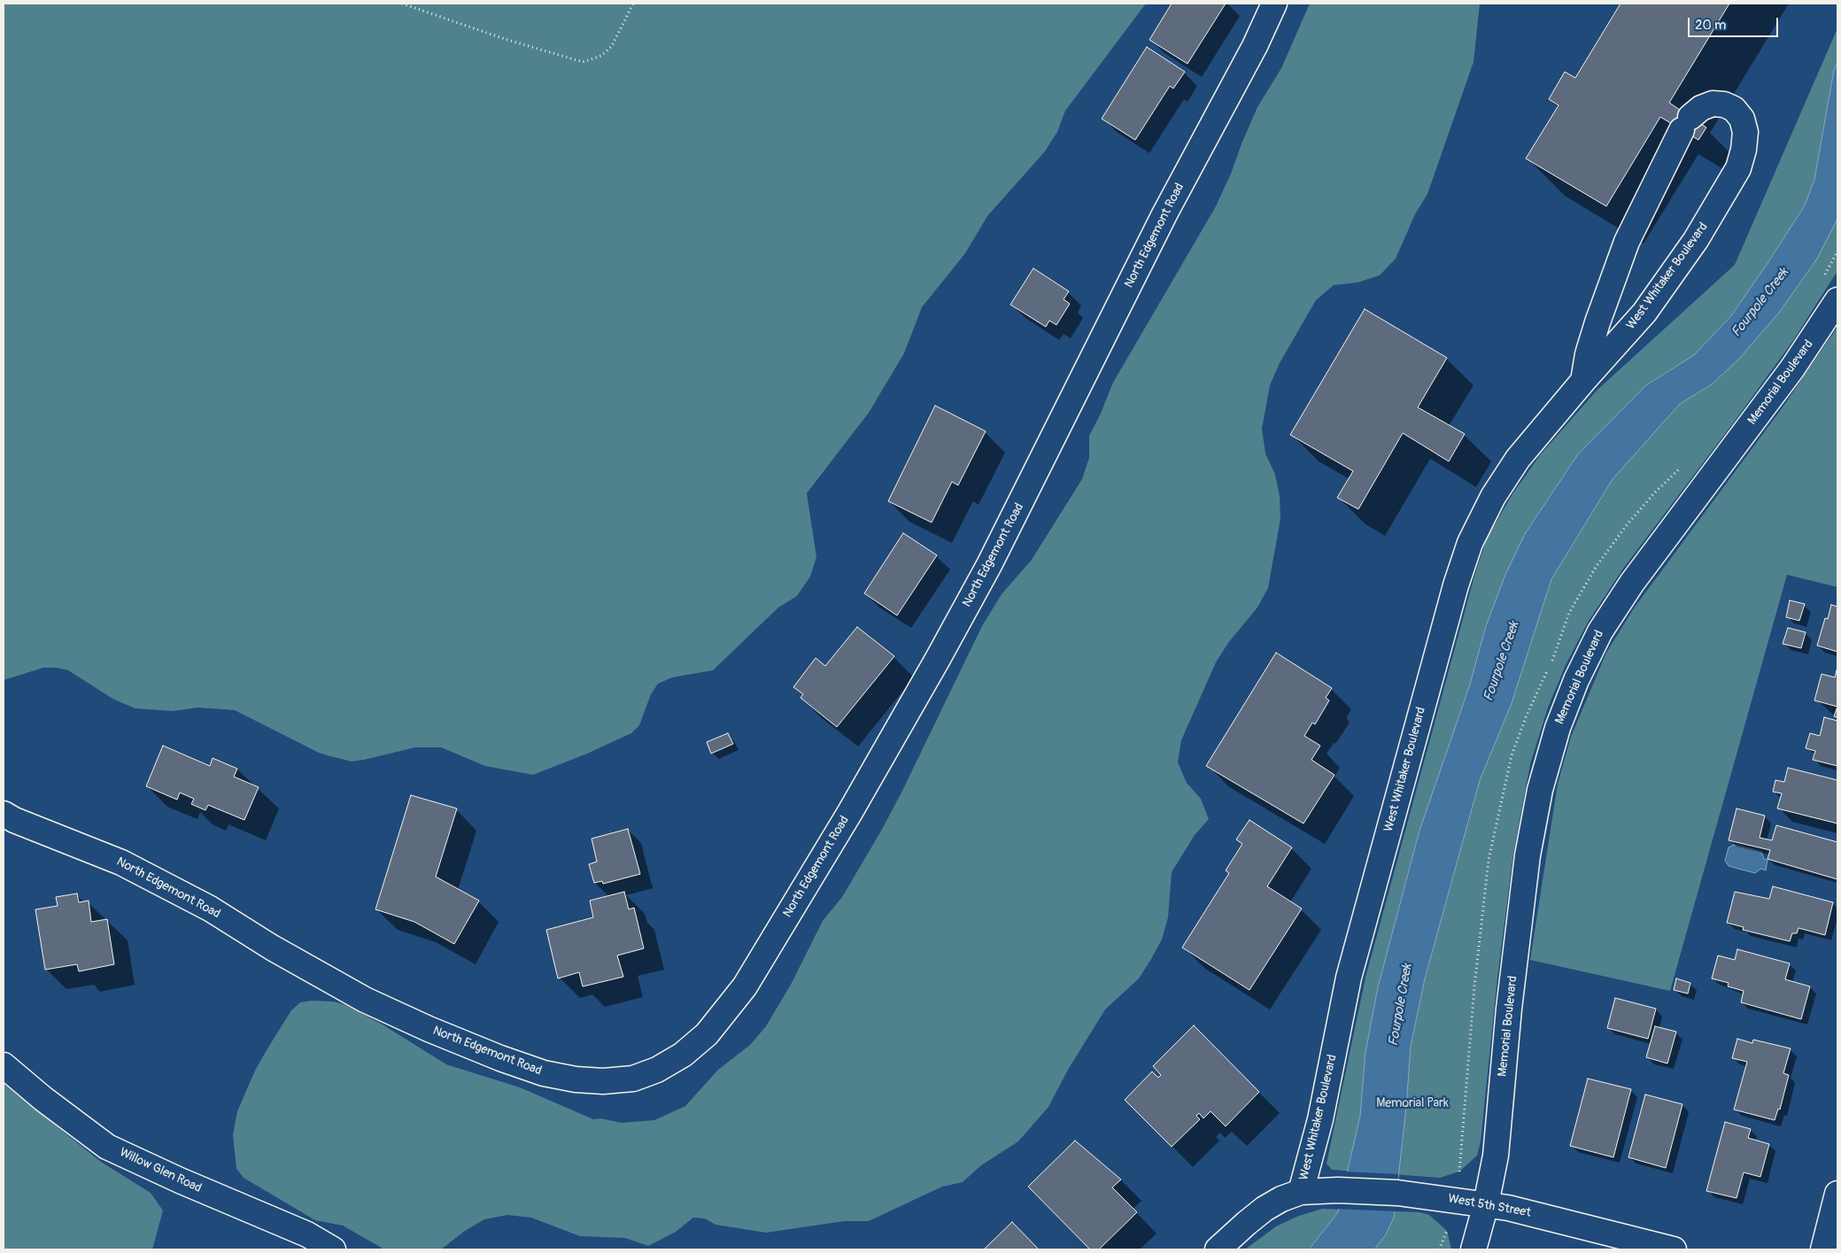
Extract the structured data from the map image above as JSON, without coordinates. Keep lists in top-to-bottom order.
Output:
{
  "streets": {
    "street": [
      "North Edgemont Road",
      "West Whitaker Boulevard",
      "Memorial Boulevard",
      "Willow Glen Road",
      "West 5th Street"
    ]
  },
  "crossings": [
    ["West Whitaker Boulevard", "West 5th Street"],
    ["Memorial Boulevard", "West 5th Street"]
  ],
  "water": ["Fourpole Creek"],
  "parks": ["Memorial Park"],
  "scale_bar": "20 m"
}
